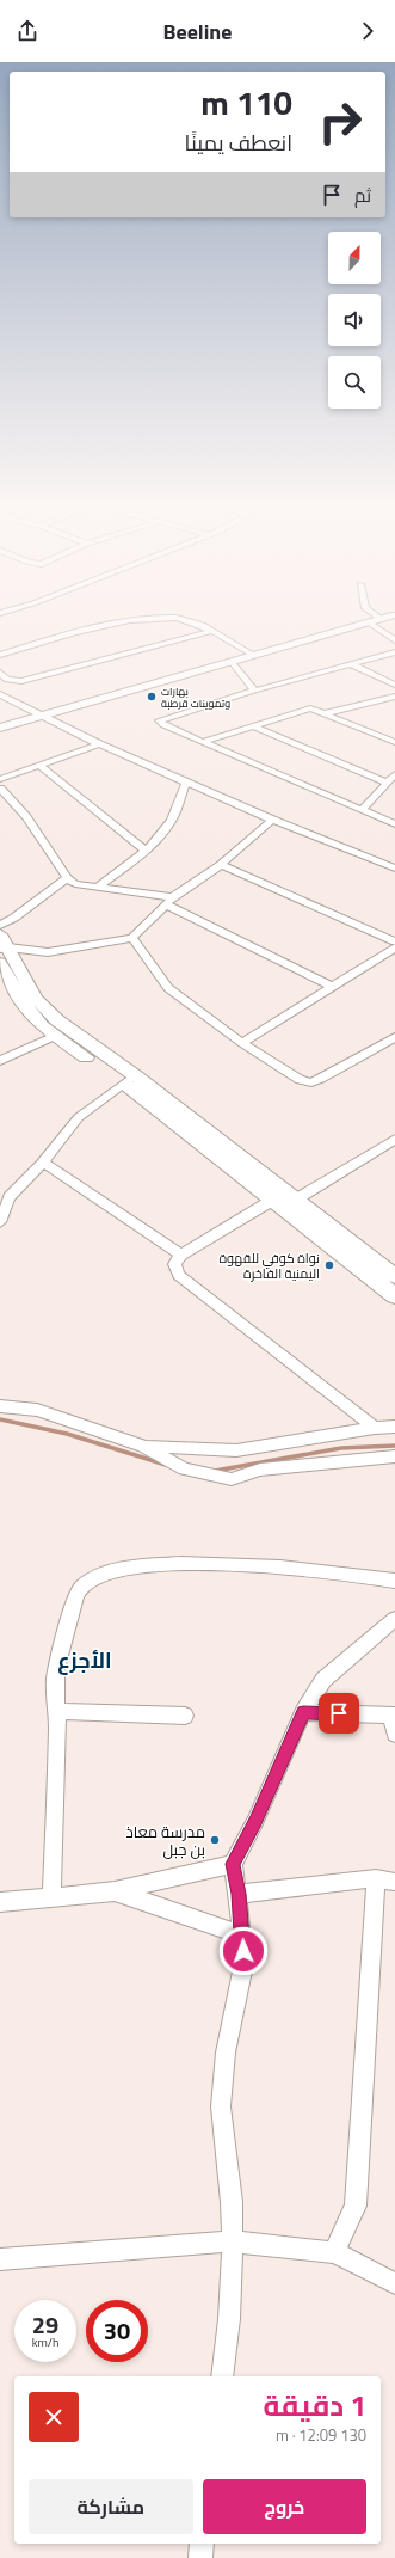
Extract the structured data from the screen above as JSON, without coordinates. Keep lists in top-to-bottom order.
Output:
{
  "districts": ["الأجزع"],
  "places": ["بهارات وتموينات قرطبة", "نواة كوفي للقهوة اليمنية الفاخرة", "مدرسة معاذ بن جبل"],
  "north": "top",
  "page": {
    "header": "Beeline",
    "turn": ["110 m", "انعطف يمينًا"],
    "then": "ثم",
    "speed": "29 km/h",
    "limit": "30",
    "heading": ["1 دقيقة", "130 m · 12:09"],
    "buttons": ["خروج", "مشاركة"]
  }
}
